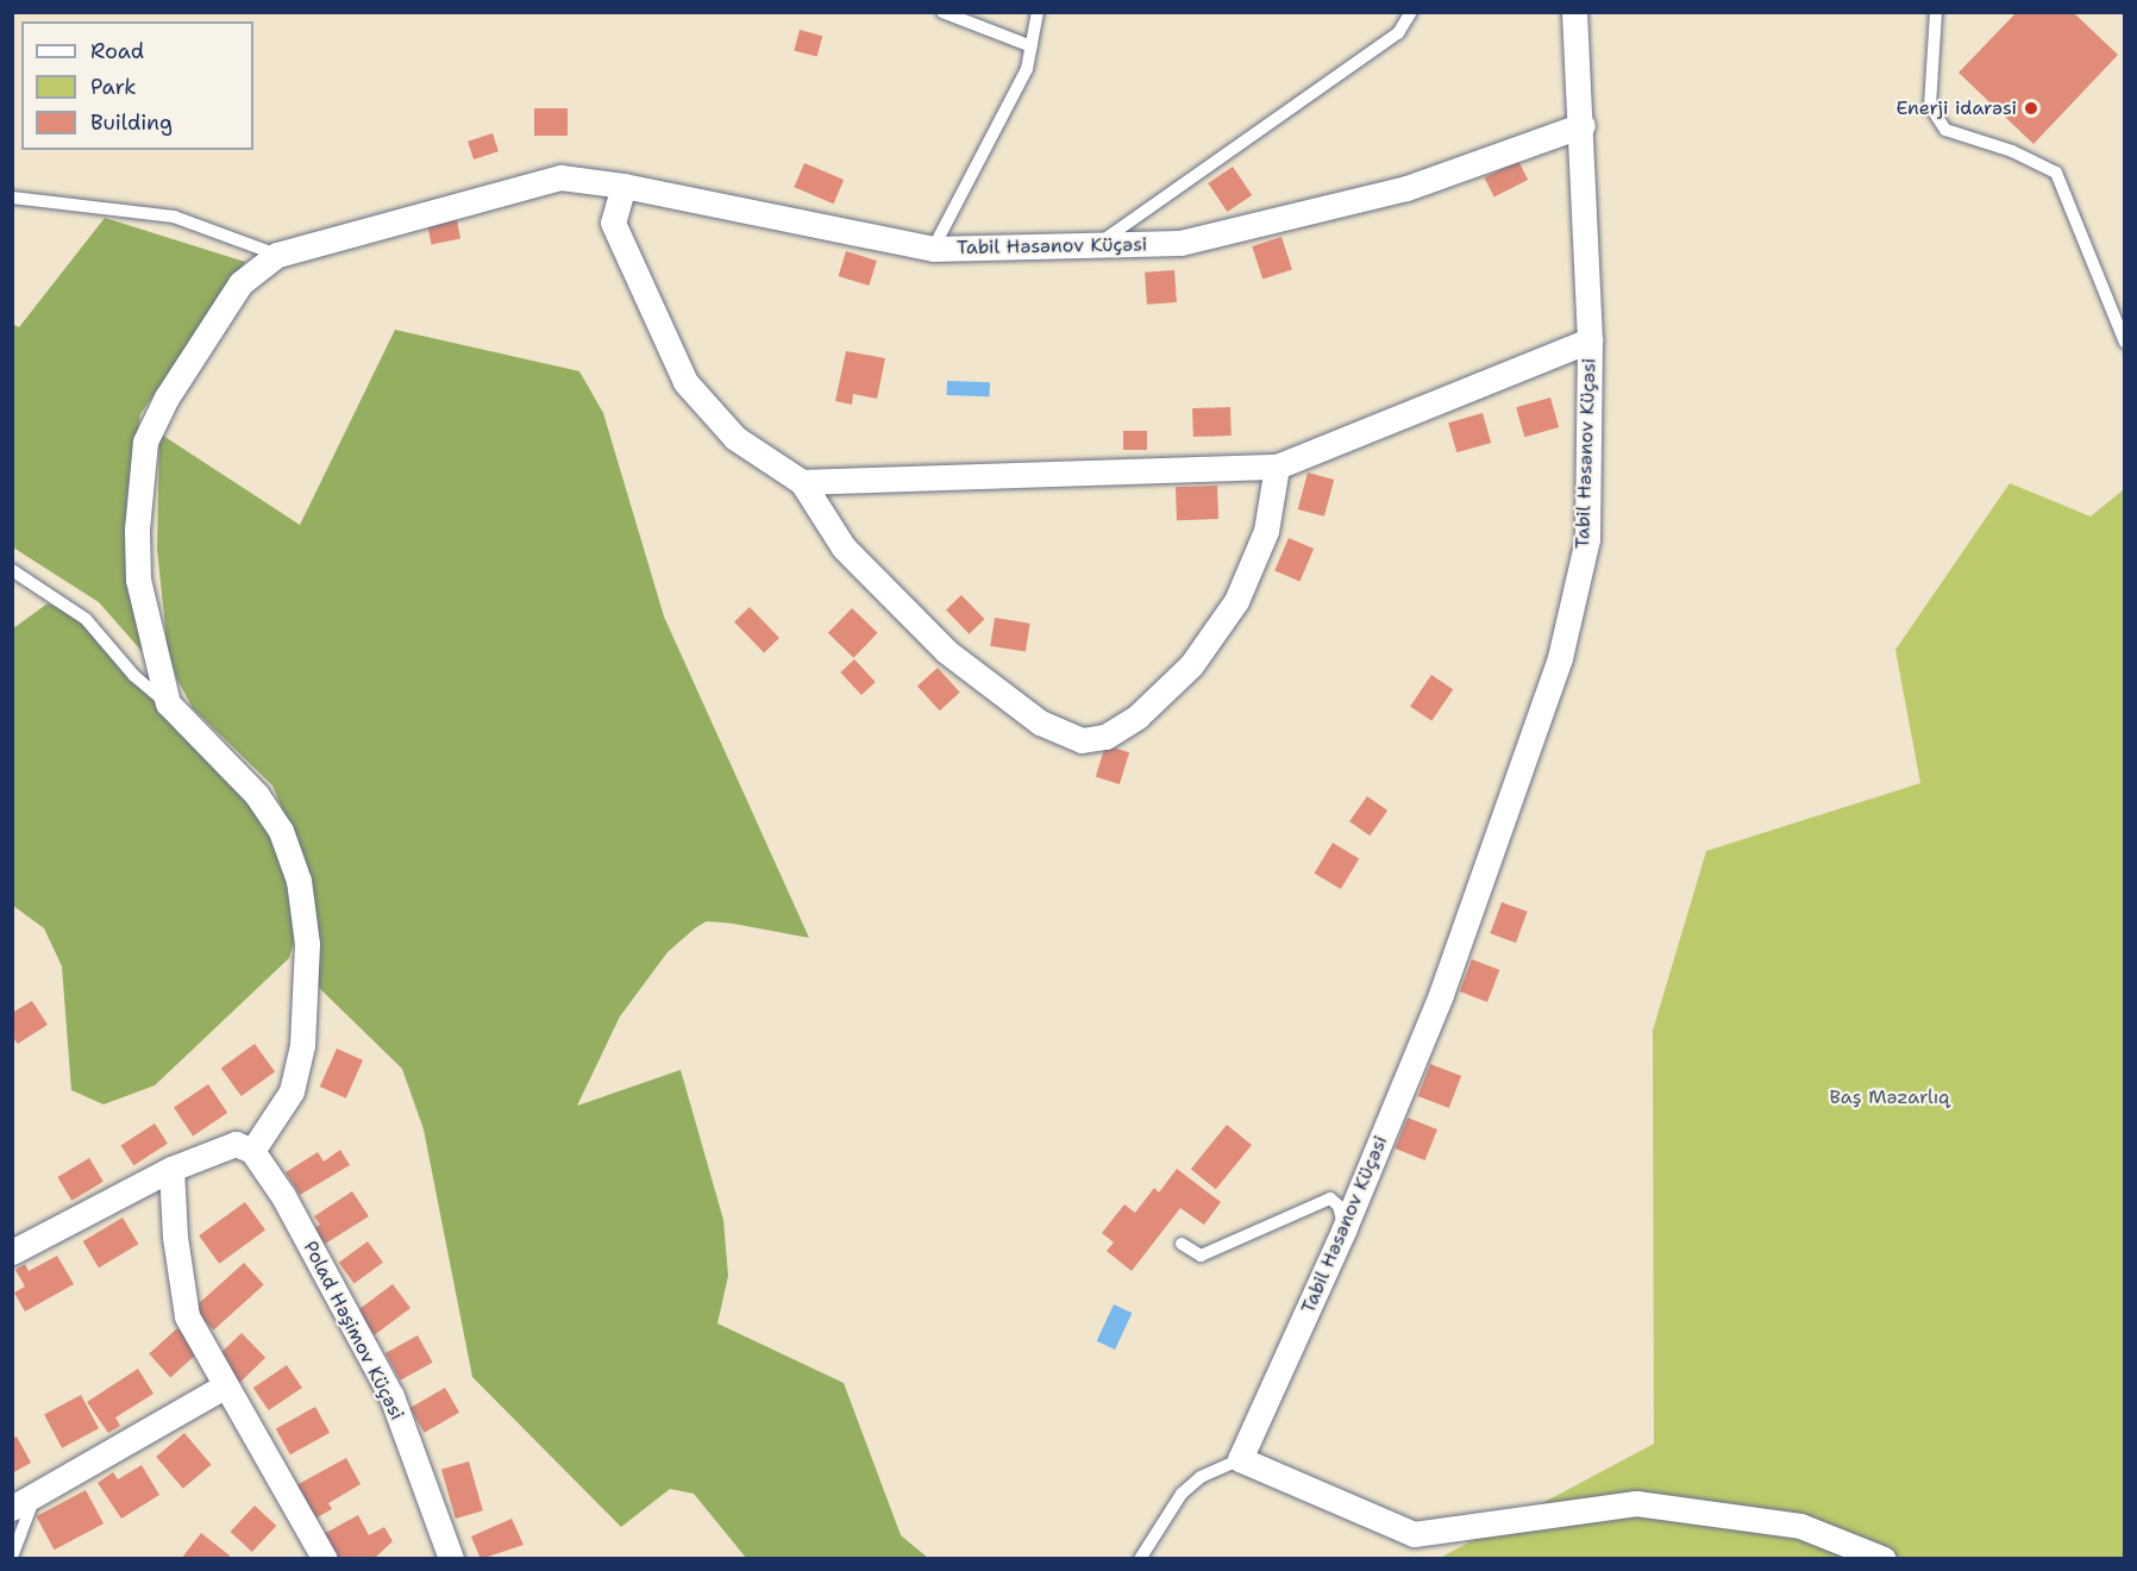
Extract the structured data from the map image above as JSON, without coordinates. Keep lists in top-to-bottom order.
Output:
{
  "streets": {
    "street": ["Tabil Həsənov Küçəsi", "Polad Həşimov Küçəsi"]
  },
  "parks": ["Baş Məzarlıq"],
  "places": ["Enerji idarəsi"],
  "legend": ["Road", "Park", "Building"]
}
